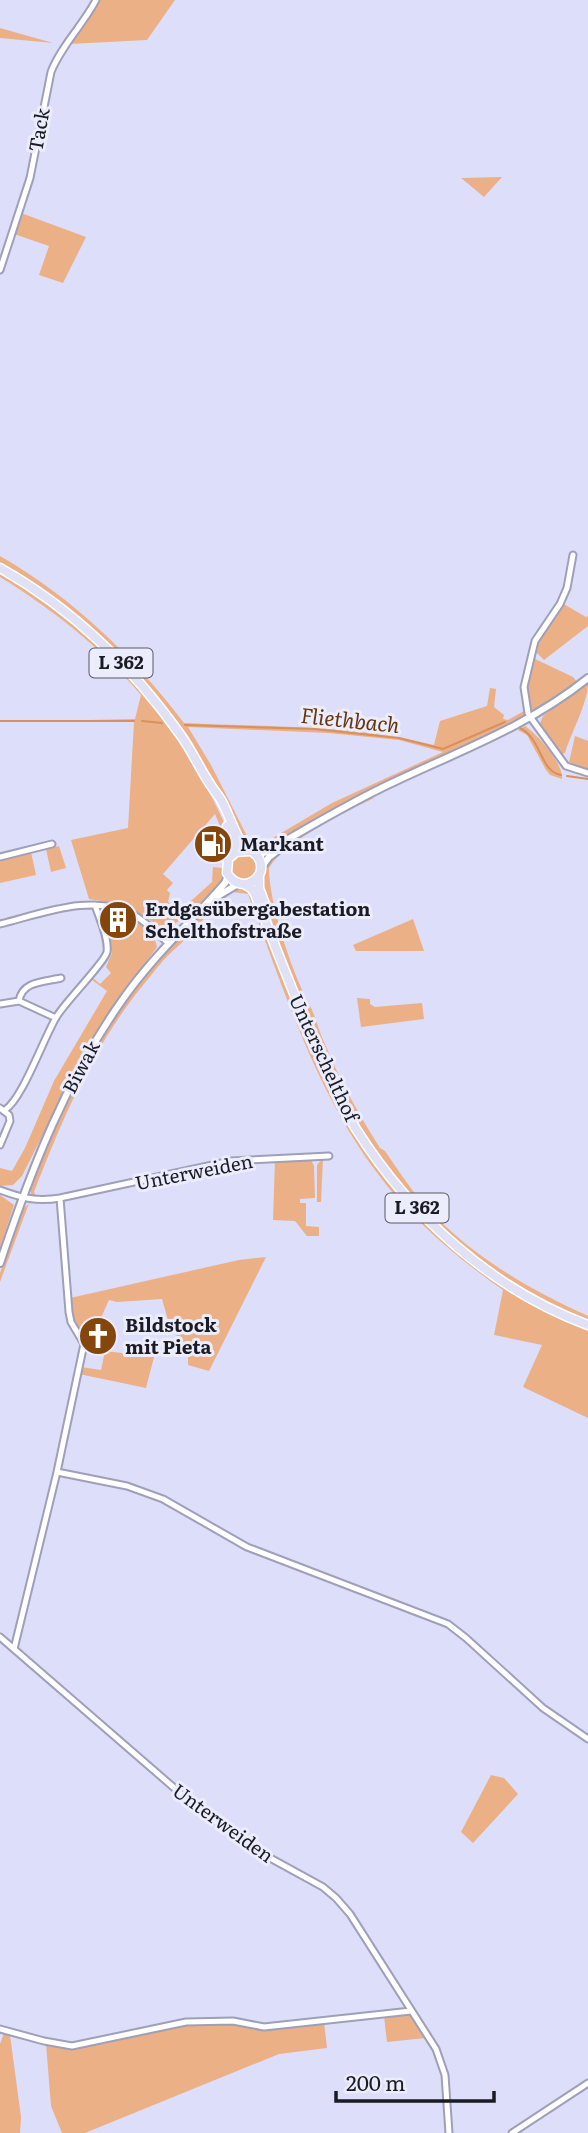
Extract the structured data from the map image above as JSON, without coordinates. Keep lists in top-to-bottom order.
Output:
{
  "streets": {
    "main road": ["L 362", "Unterschelthof"],
    "street": ["Tack", "Biwak", "Unterweiden"]
  },
  "crossings": [
    ["L 362", "Unterschelthof"],
    ["L 362", "Biwak"],
    ["Unterschelthof", "Biwak"],
    ["Biwak", "Unterweiden"]
  ],
  "water": ["Fliethbach"],
  "places": {
    "fuel station": ["Markant"],
    "building": ["Erdgasübergabestation Schelthofstraße"],
    "church": ["Bildstock mit Pieta"]
  },
  "scale_bar": "200 m"
}
